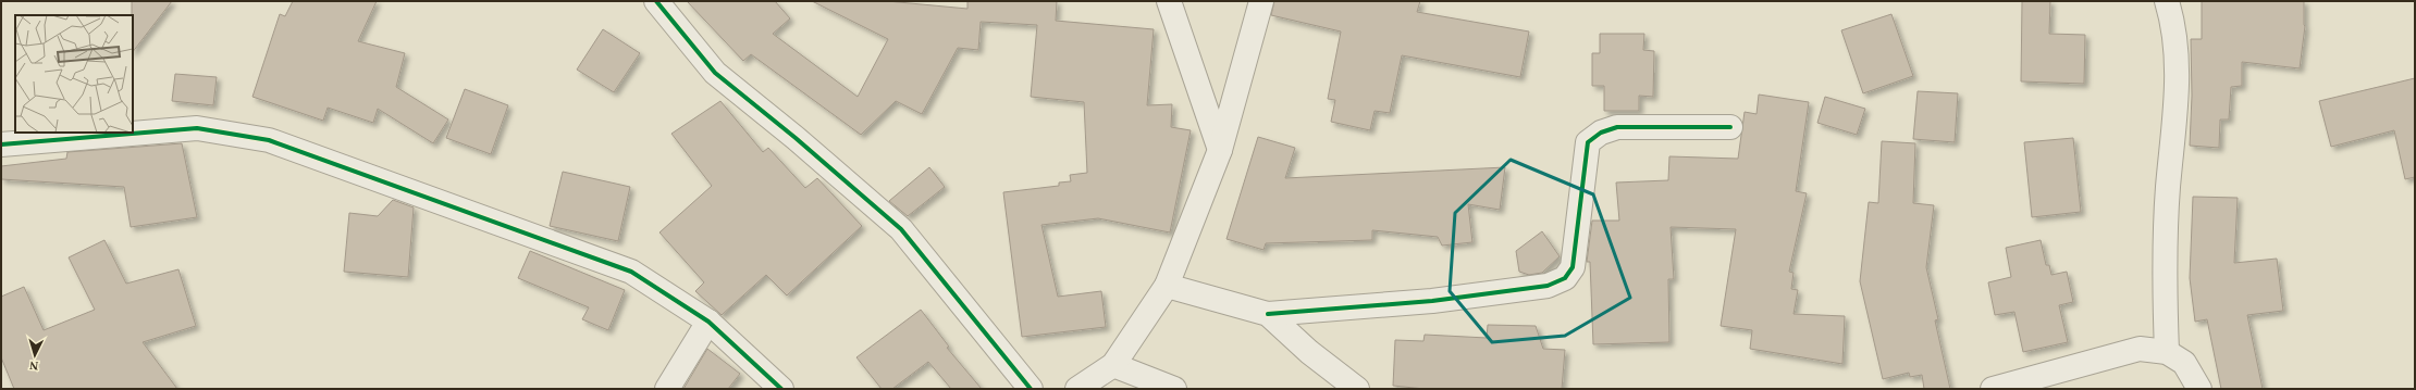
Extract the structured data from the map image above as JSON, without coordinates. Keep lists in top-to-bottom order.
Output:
{
  "north": "bottom"
}
